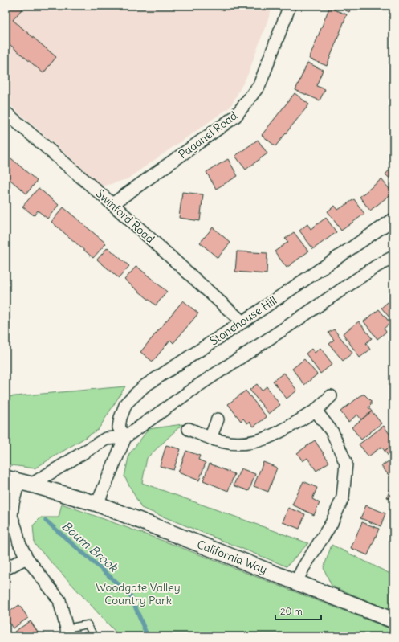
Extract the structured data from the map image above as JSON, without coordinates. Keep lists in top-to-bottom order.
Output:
{
  "streets": {
    "street": [
      "Paganel Road",
      "Swinford Road",
      "Stonehouse Hill",
      "California Way"
    ]
  },
  "crossings": [
    ["Paganel Road", "Swinford Road"],
    ["Swinford Road", "Stonehouse Hill"]
  ],
  "water": ["Bourn Brook"],
  "parks": ["Woodgate Valley Country Park"],
  "scale_bar": "20 m"
}
